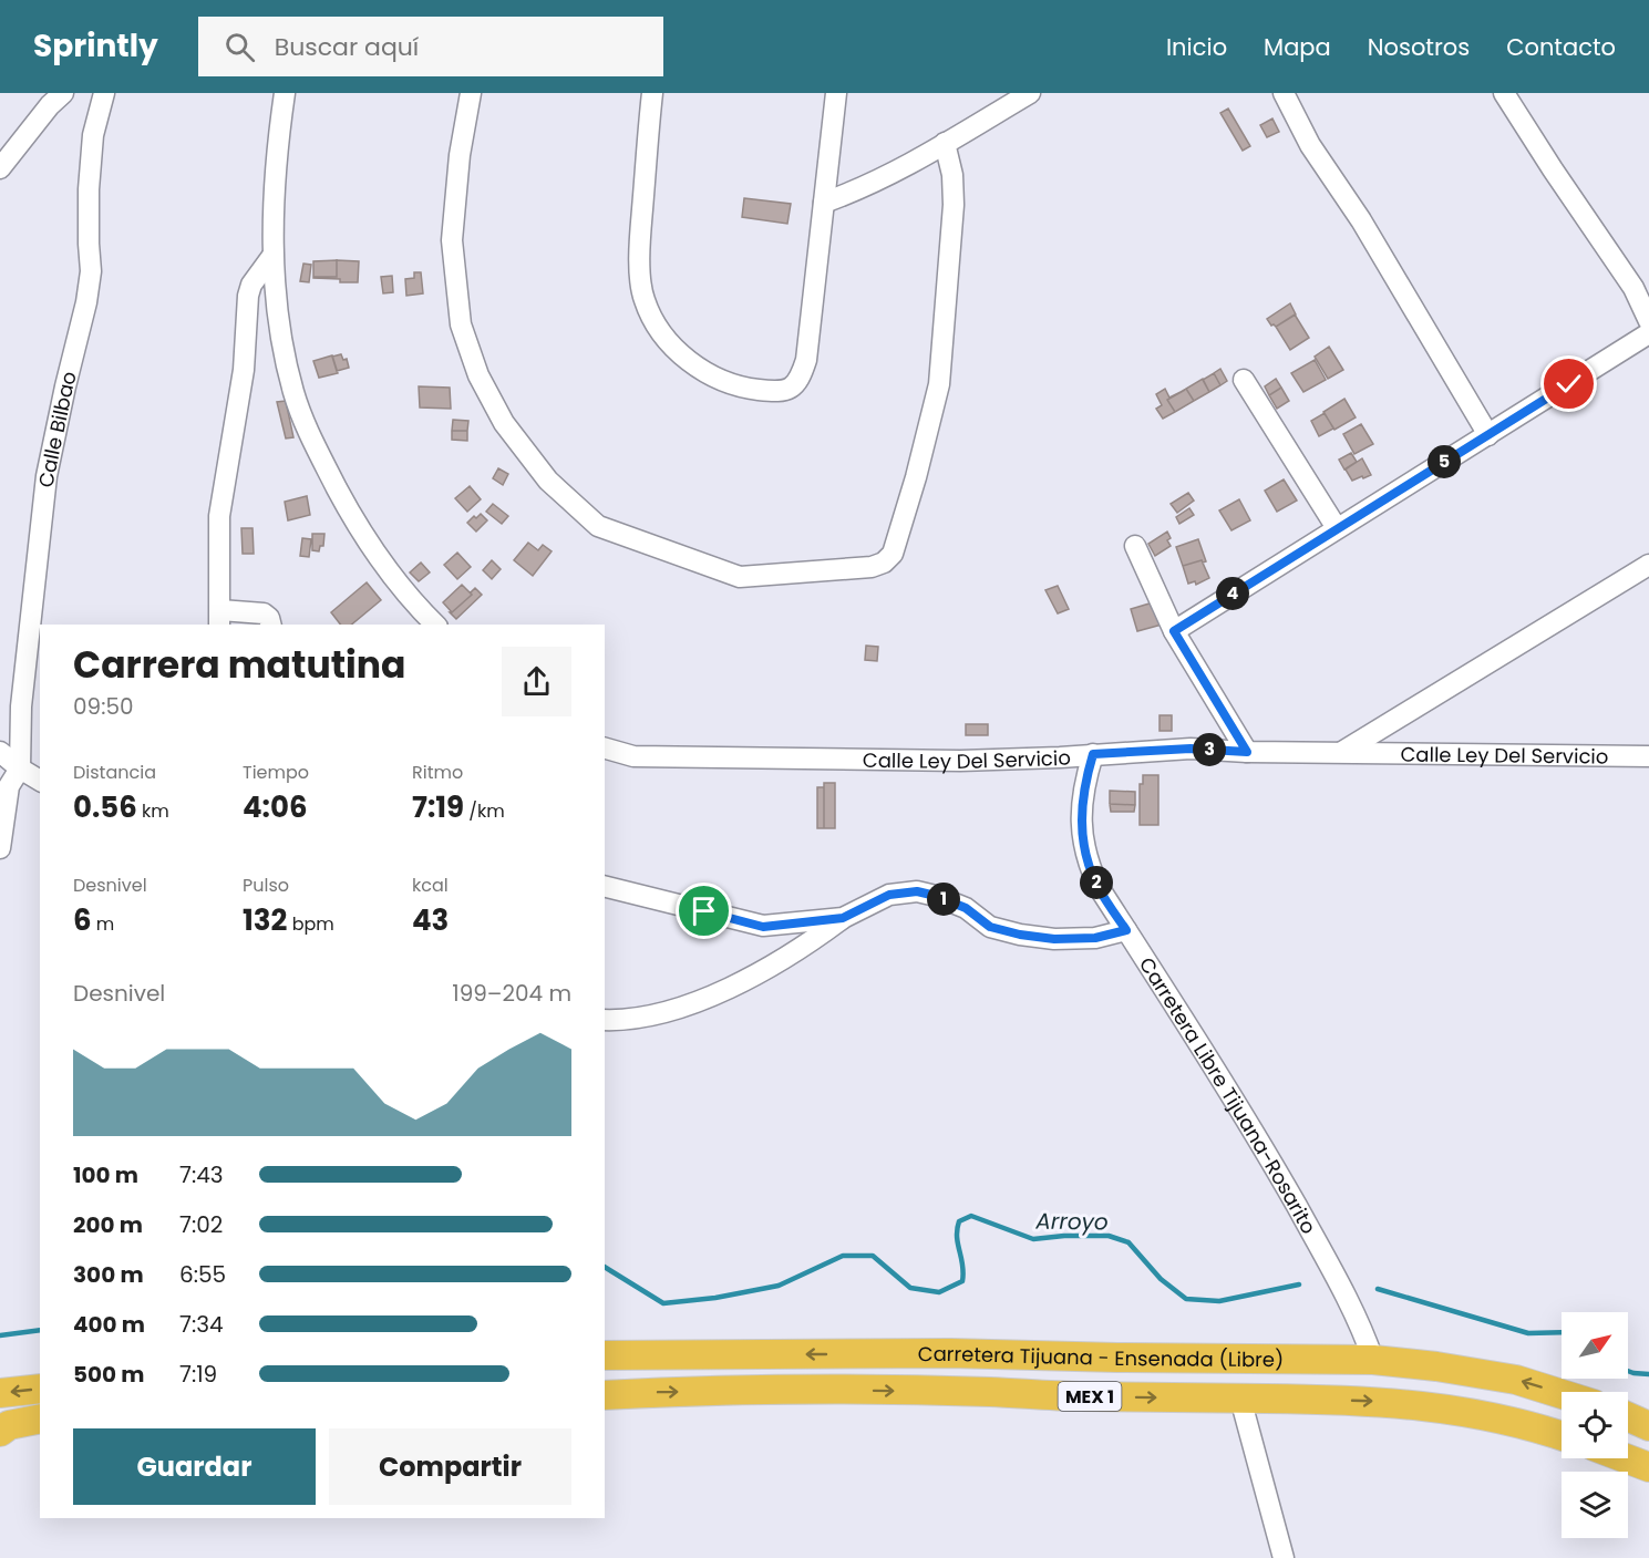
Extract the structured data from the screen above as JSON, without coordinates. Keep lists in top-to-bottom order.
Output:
{
  "streets": {
    "highway": ["Carretera Tijuana - Ensenada (Libre)", "MEX 1"],
    "street": ["Calle Bilbao", "Calle Ley Del Servicio", "Carretera Libre Tijuana-Rosarito"]
  },
  "crossings": [
    ["Calle Ley Del Servicio", "Carretera Libre Tijuana-Rosarito"],
    ["Carretera Libre Tijuana-Rosarito", "Carretera Tijuana - Ensenada (Libre)"]
  ],
  "water": ["Arroyo"],
  "north": "top right",
  "page": {
    "header": "Sprintly",
    "search": "Buscar aquí",
    "nav": [
      "Inicio",
      "Mapa",
      "Nosotros",
      "Contacto"
    ],
    "pins": [
      "5",
      "4",
      "3",
      "2",
      "1"
    ],
    "heading": ["Carrera matutina", "09:50"],
    "stats": [
      ["Distancia", "0.56 km"],
      ["Tiempo", "4:06"],
      ["Ritmo", "7:19 /km"],
      ["Desnivel", "6 m"],
      ["Pulso", "132 bpm"],
      ["kcal", "43"]
    ],
    "chart": ["Desnivel", "199–204 m"],
    "list": [
      {
        "name": "100 m",
        "note": "7:43"
      },
      {
        "name": "200 m",
        "note": "7:02"
      },
      {
        "name": "300 m",
        "note": "6:55"
      },
      {
        "name": "400 m",
        "note": "7:34"
      },
      {
        "name": "500 m",
        "note": "7:19"
      }
    ],
    "buttons": ["Guardar", "Compartir"]
  }
}
